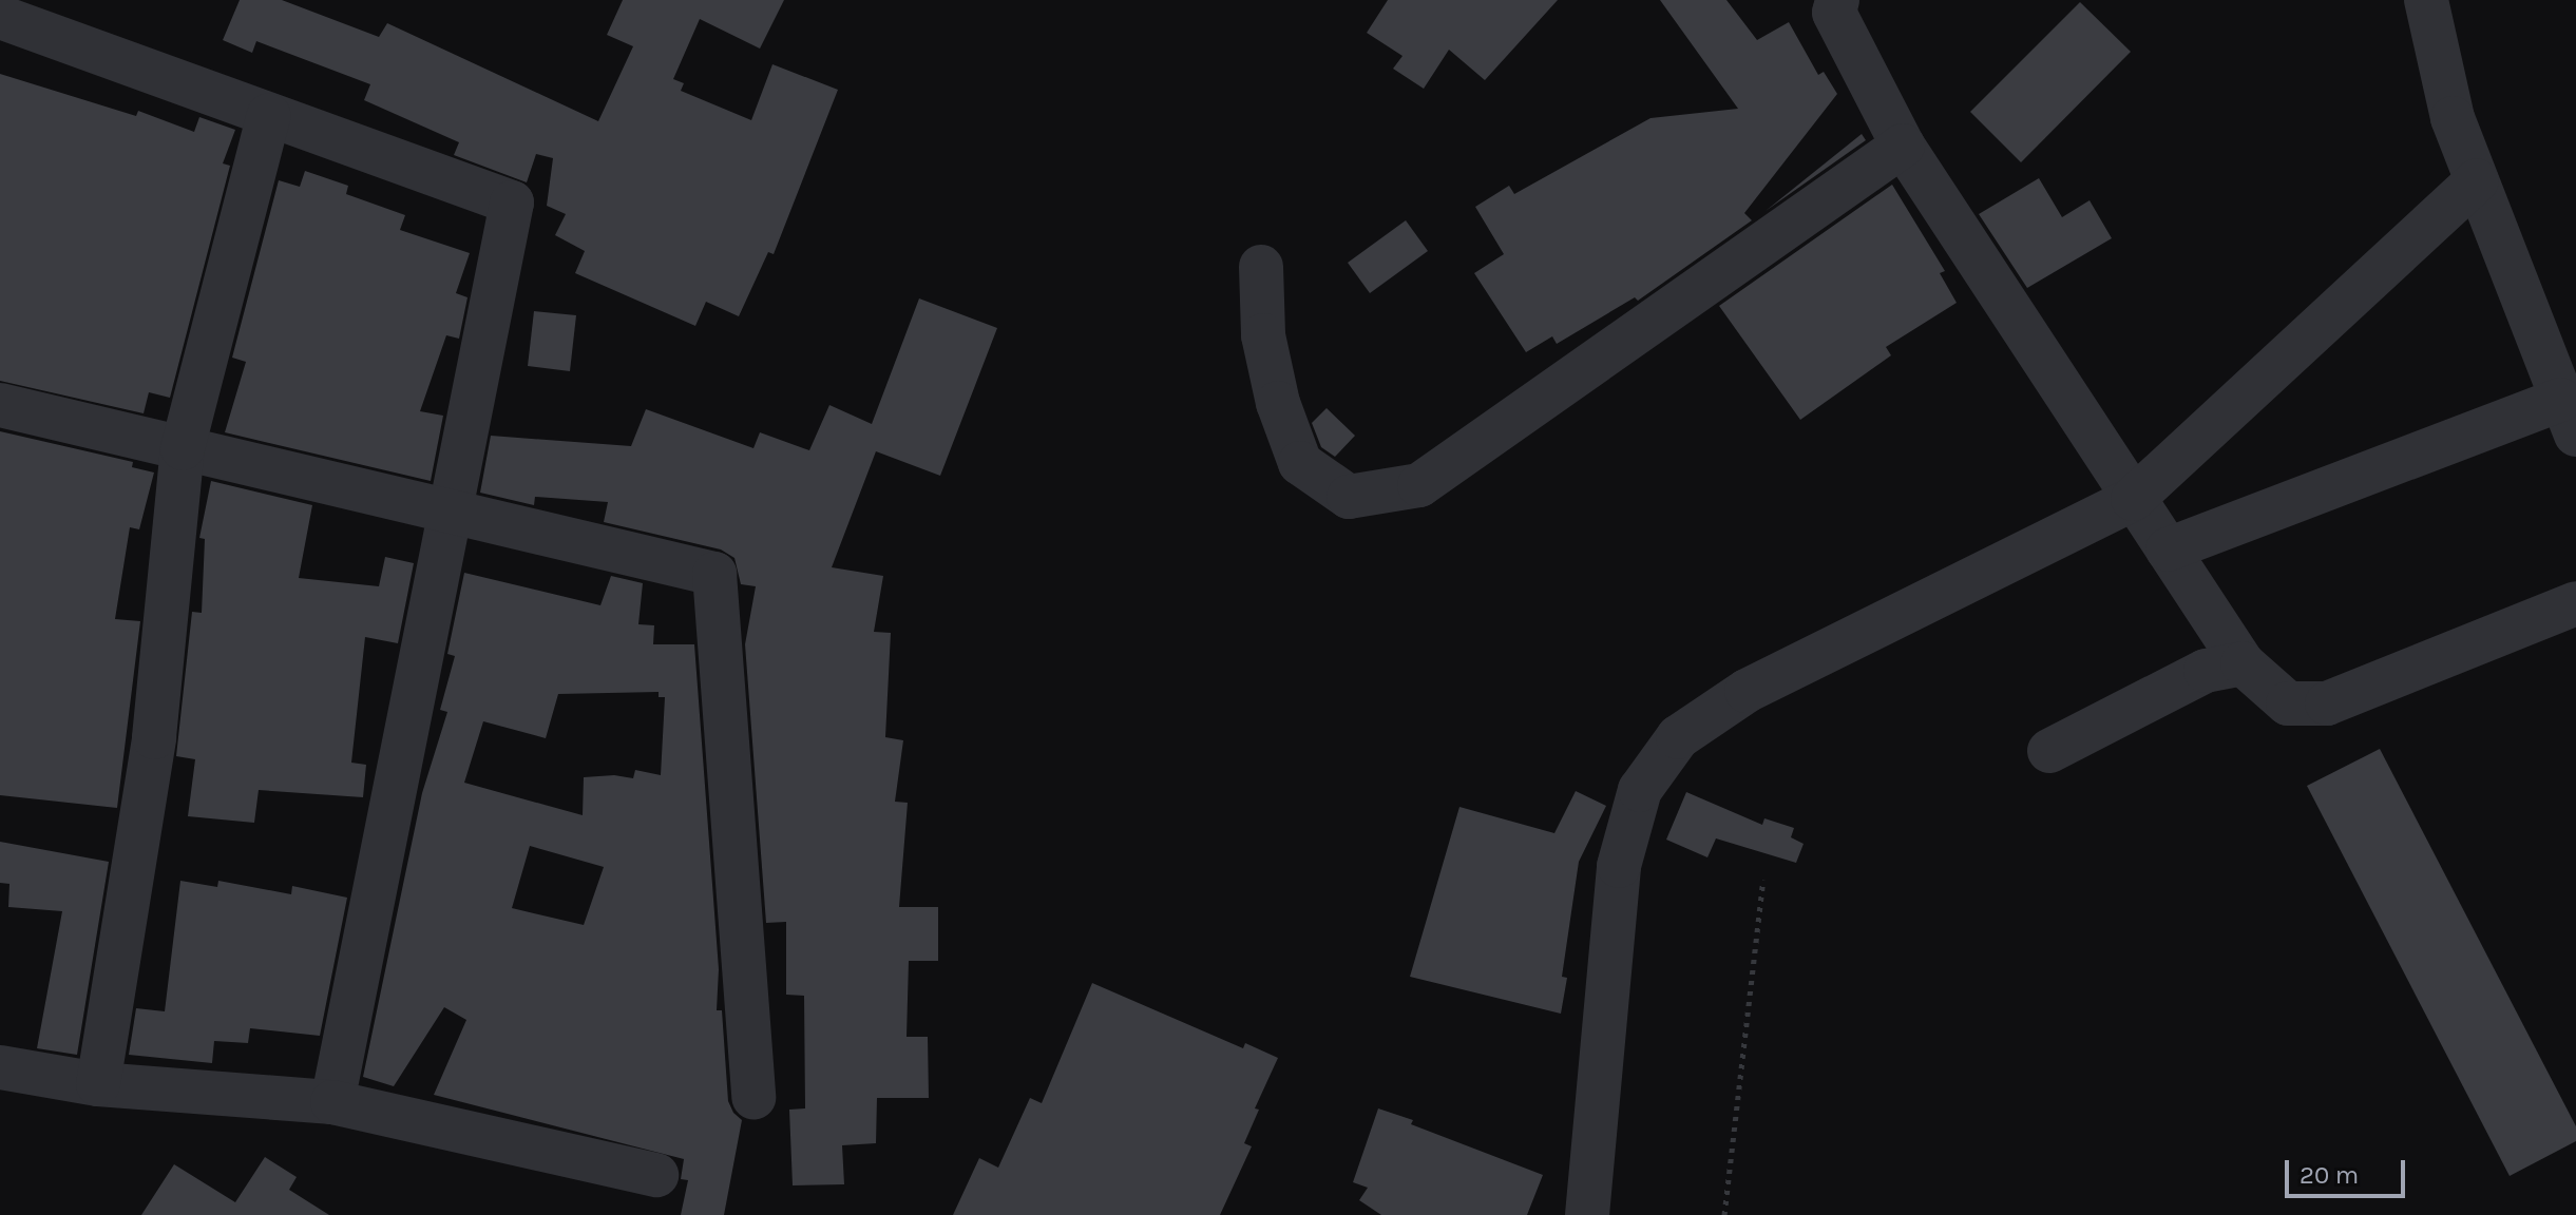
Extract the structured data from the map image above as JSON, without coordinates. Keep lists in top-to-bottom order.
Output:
{
  "scale_bar": "20 m"
}
